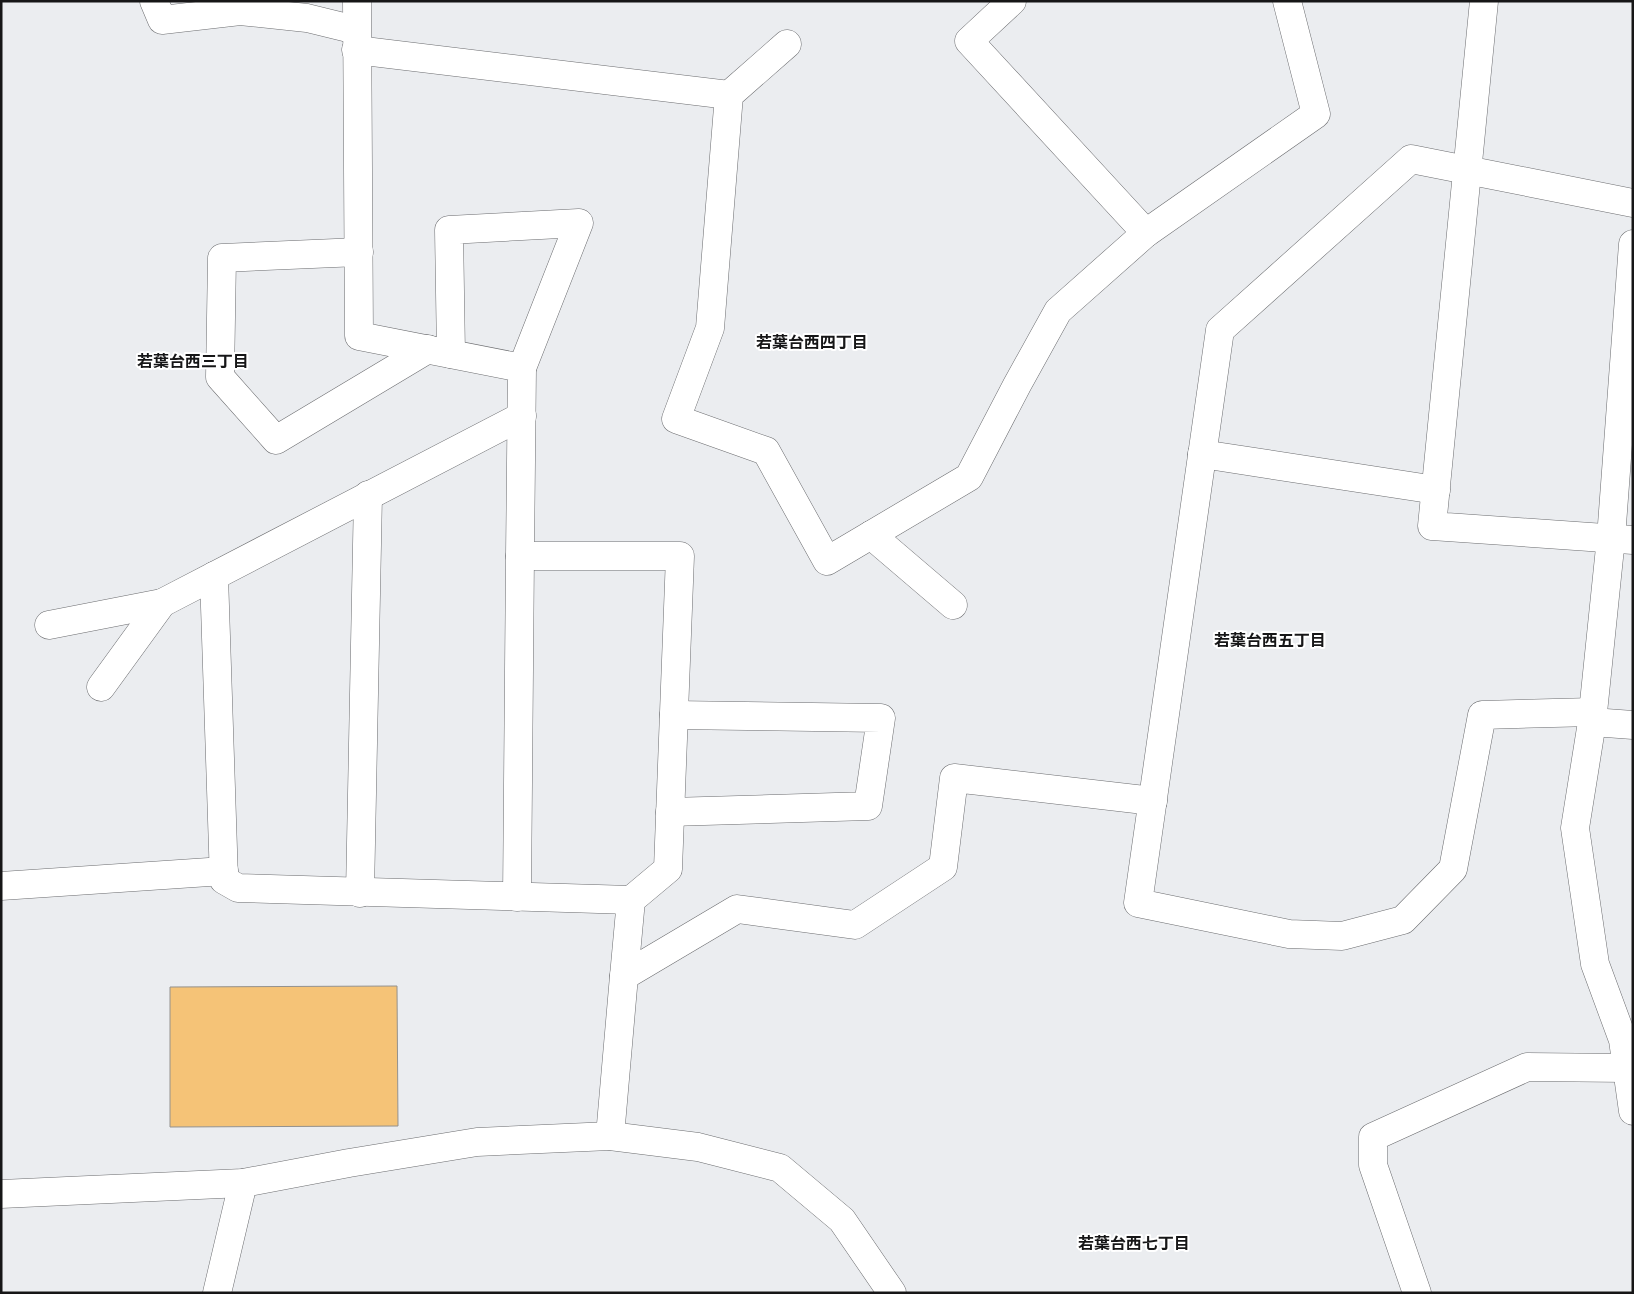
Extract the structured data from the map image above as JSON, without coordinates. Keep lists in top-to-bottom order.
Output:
{
  "districts": [
    "若葉台西四丁目",
    "若葉台西三丁目",
    "若葉台西五丁目",
    "若葉台西七丁目"
  ]
}
